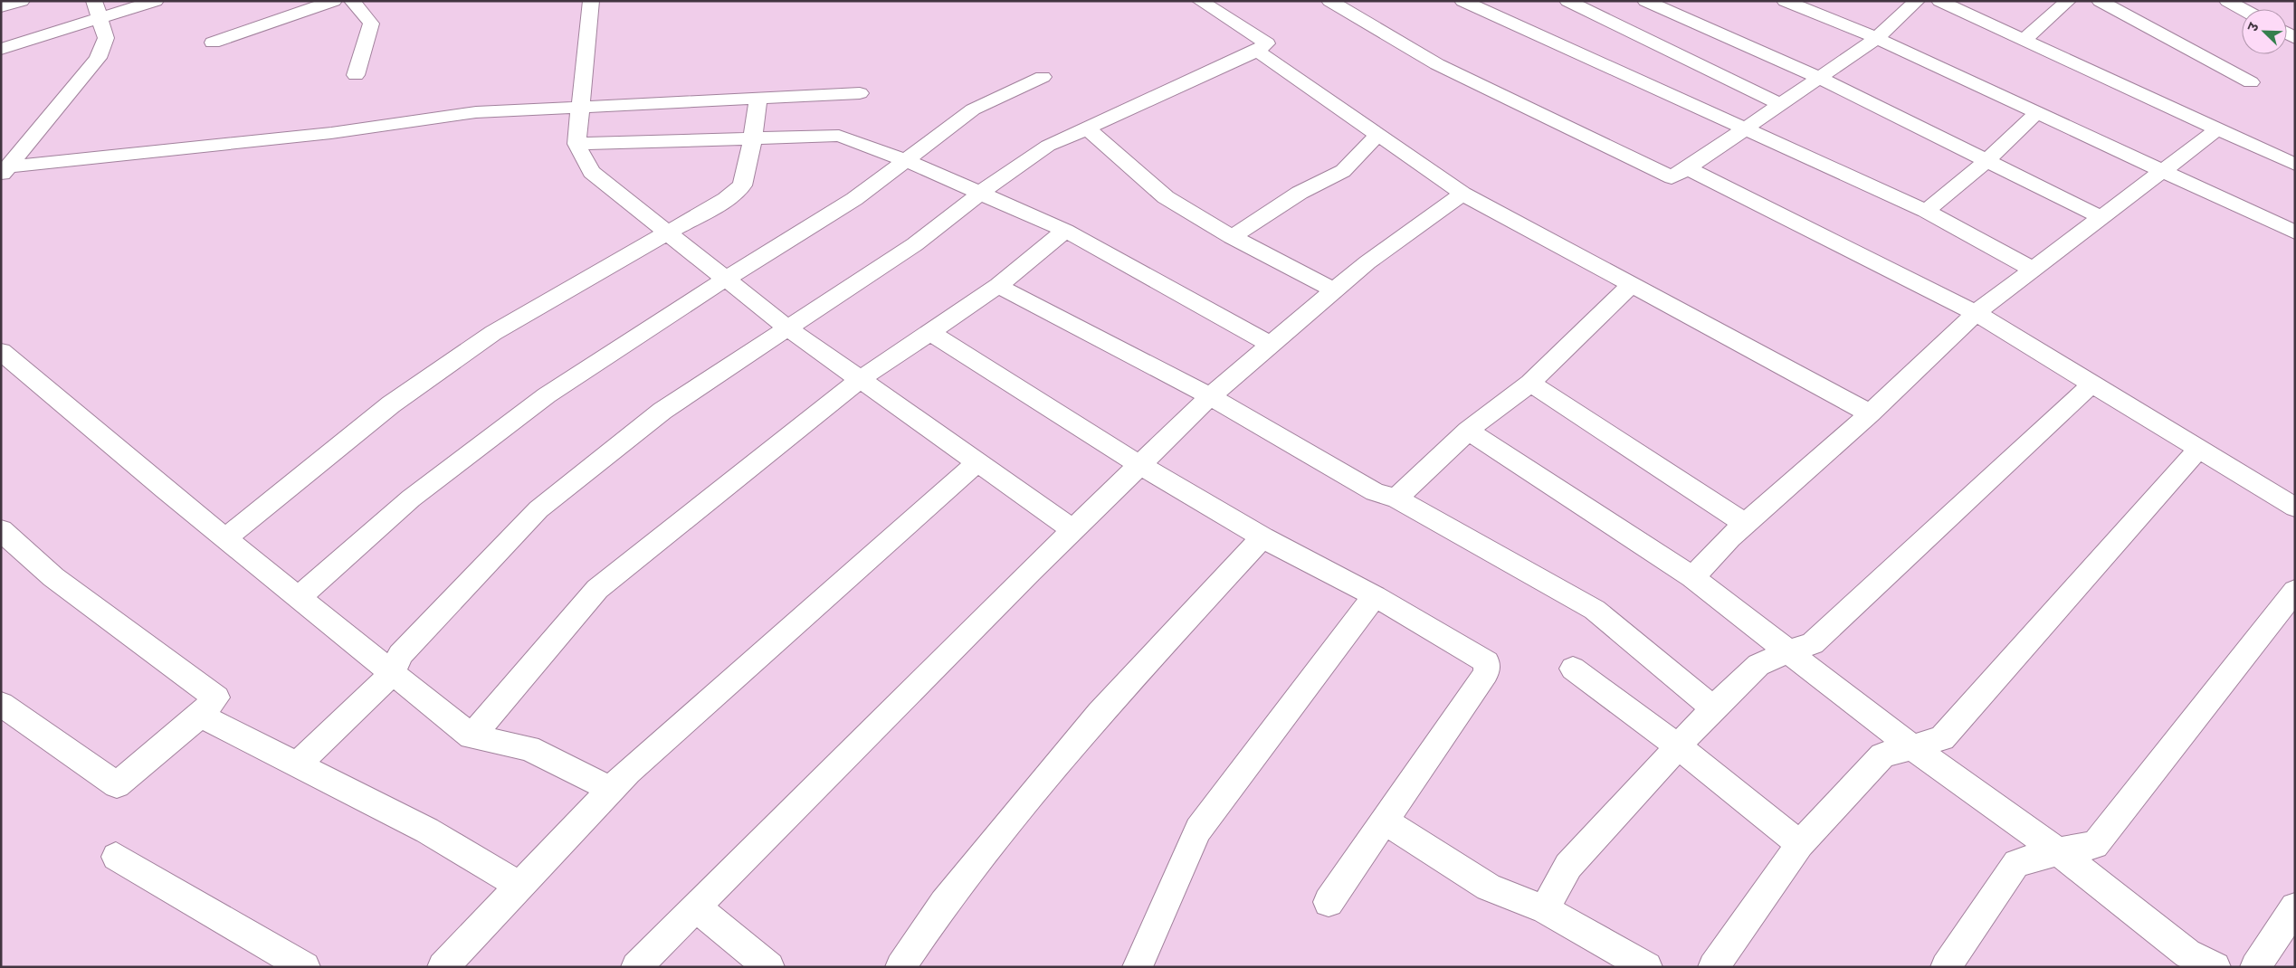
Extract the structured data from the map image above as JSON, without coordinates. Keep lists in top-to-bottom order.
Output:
{
  "north": "top left"
}
